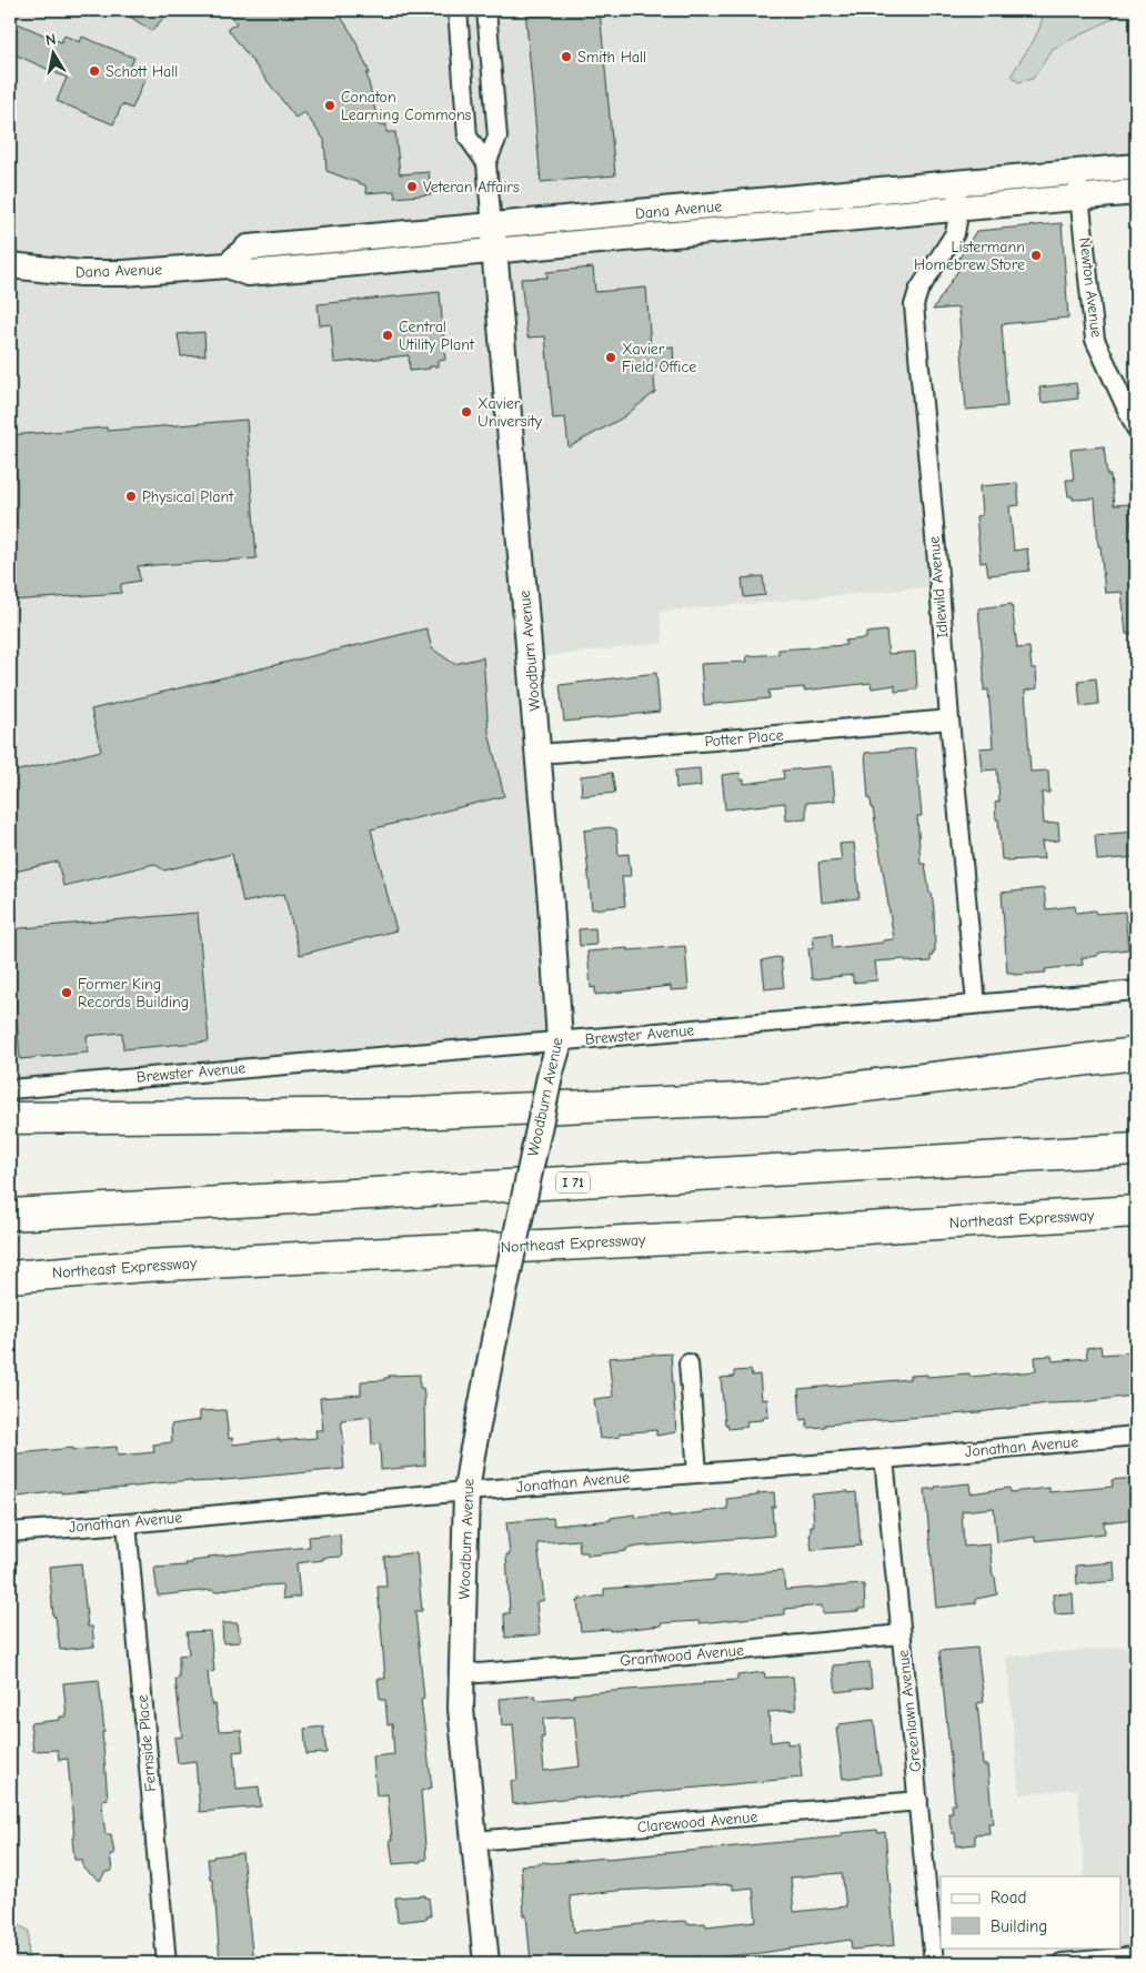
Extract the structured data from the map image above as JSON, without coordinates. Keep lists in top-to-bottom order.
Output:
{
  "streets": {
    "highway": ["I 71", "Northeast Expressway"],
    "street": [
      "Dana Avenue",
      "Newton Avenue",
      "Idlewild Avenue",
      "Woodburn Avenue",
      "Potter Place",
      "Brewster Avenue",
      "Jonathan Avenue",
      "Grantwood Avenue",
      "Greenlawn Avenue",
      "Fernside Place",
      "Clarewood Avenue"
    ]
  },
  "crossings": [
    ["Dana Avenue", "Newton Avenue"],
    ["Dana Avenue", "Idlewild Avenue"],
    ["Dana Avenue", "Woodburn Avenue"],
    ["Idlewild Avenue", "Potter Place"],
    ["Idlewild Avenue", "Brewster Avenue"],
    ["Woodburn Avenue", "Potter Place"],
    ["Woodburn Avenue", "Brewster Avenue"],
    ["Woodburn Avenue", "Jonathan Avenue"],
    ["Woodburn Avenue", "Grantwood Avenue"],
    ["Woodburn Avenue", "Clarewood Avenue"],
    ["Jonathan Avenue", "Greenlawn Avenue"],
    ["Jonathan Avenue", "Fernside Place"],
    ["Grantwood Avenue", "Greenlawn Avenue"],
    ["Greenlawn Avenue", "Clarewood Avenue"]
  ],
  "places": [
    "Smith Hall",
    "Schott Hall",
    "Conaton Learning Commons",
    "Veteran Affairs",
    "Listermann Homebrew Store",
    "Central Utility Plant",
    "Xavier Field Office",
    "Xavier University",
    "Physical Plant",
    "Former King Records Building"
  ],
  "legend": ["Road", "Building"],
  "north": "top"
}
